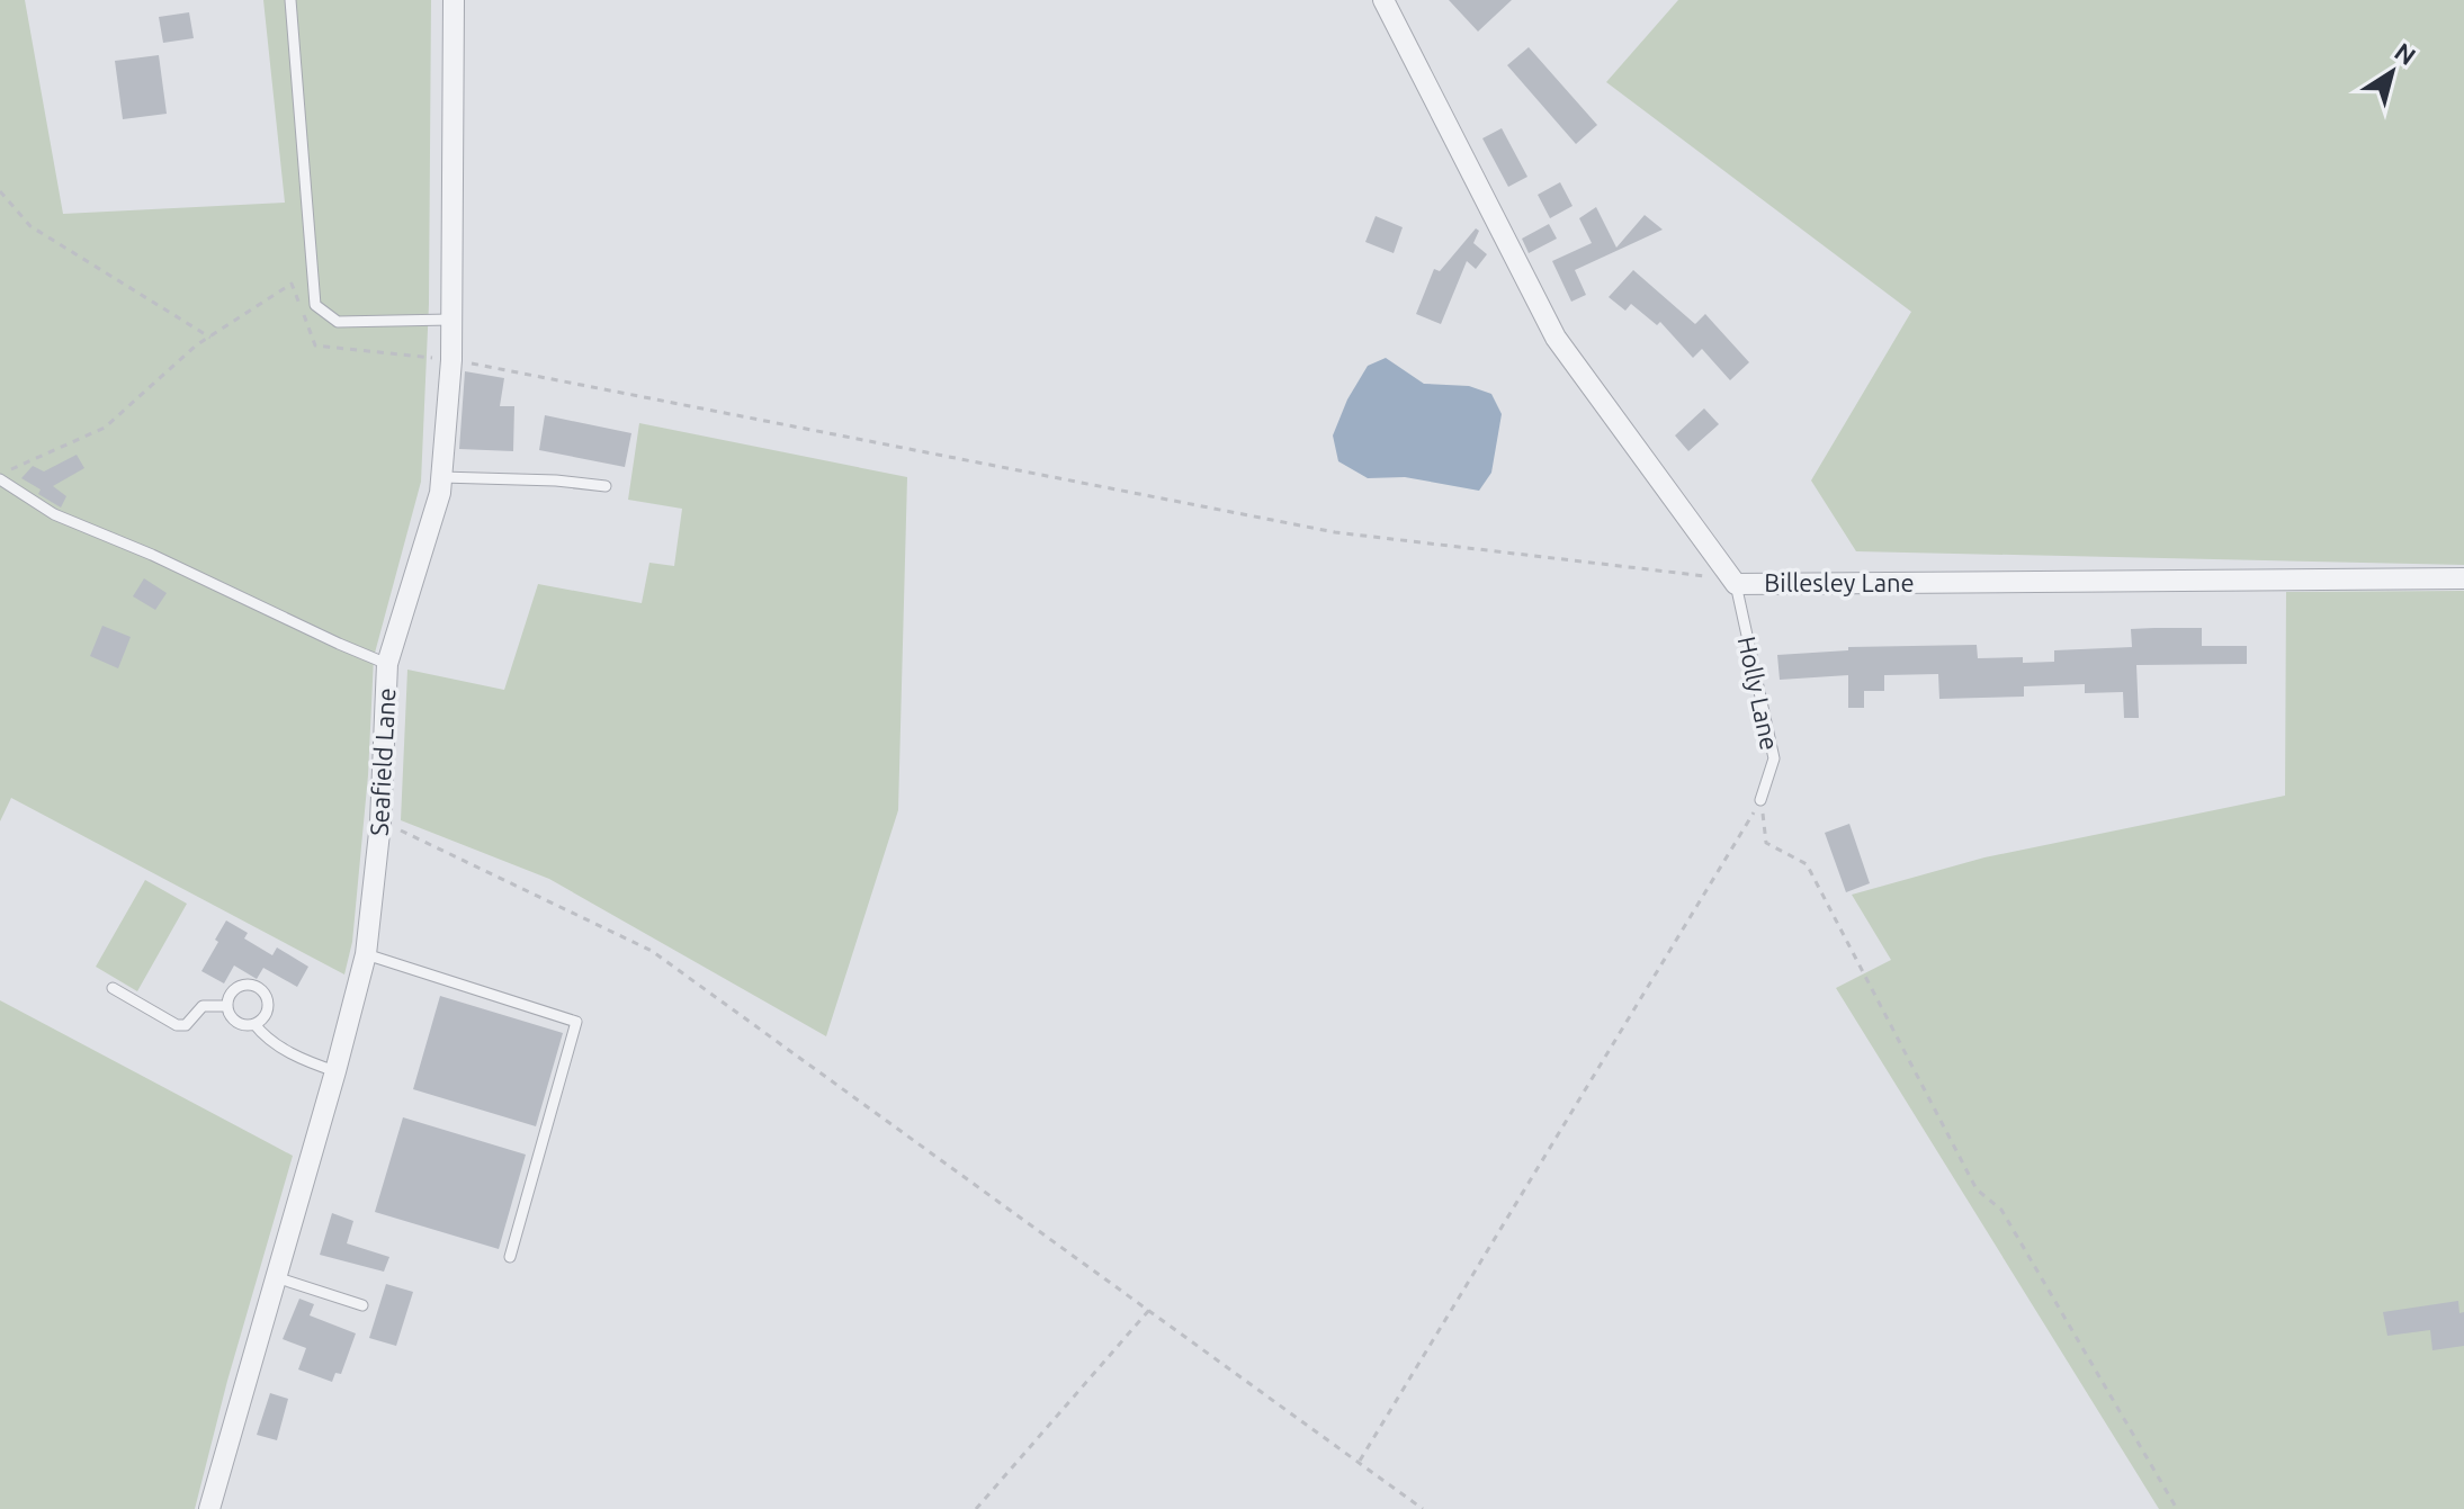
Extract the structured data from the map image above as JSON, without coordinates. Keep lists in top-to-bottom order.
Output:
{
  "streets": {
    "street": ["Billesley Lane", "Seafield Lane"],
    "lane": ["Holly Lane"]
  },
  "crossings": [
    ["Billesley Lane", "Holly Lane"]
  ],
  "north": "top right"
}
